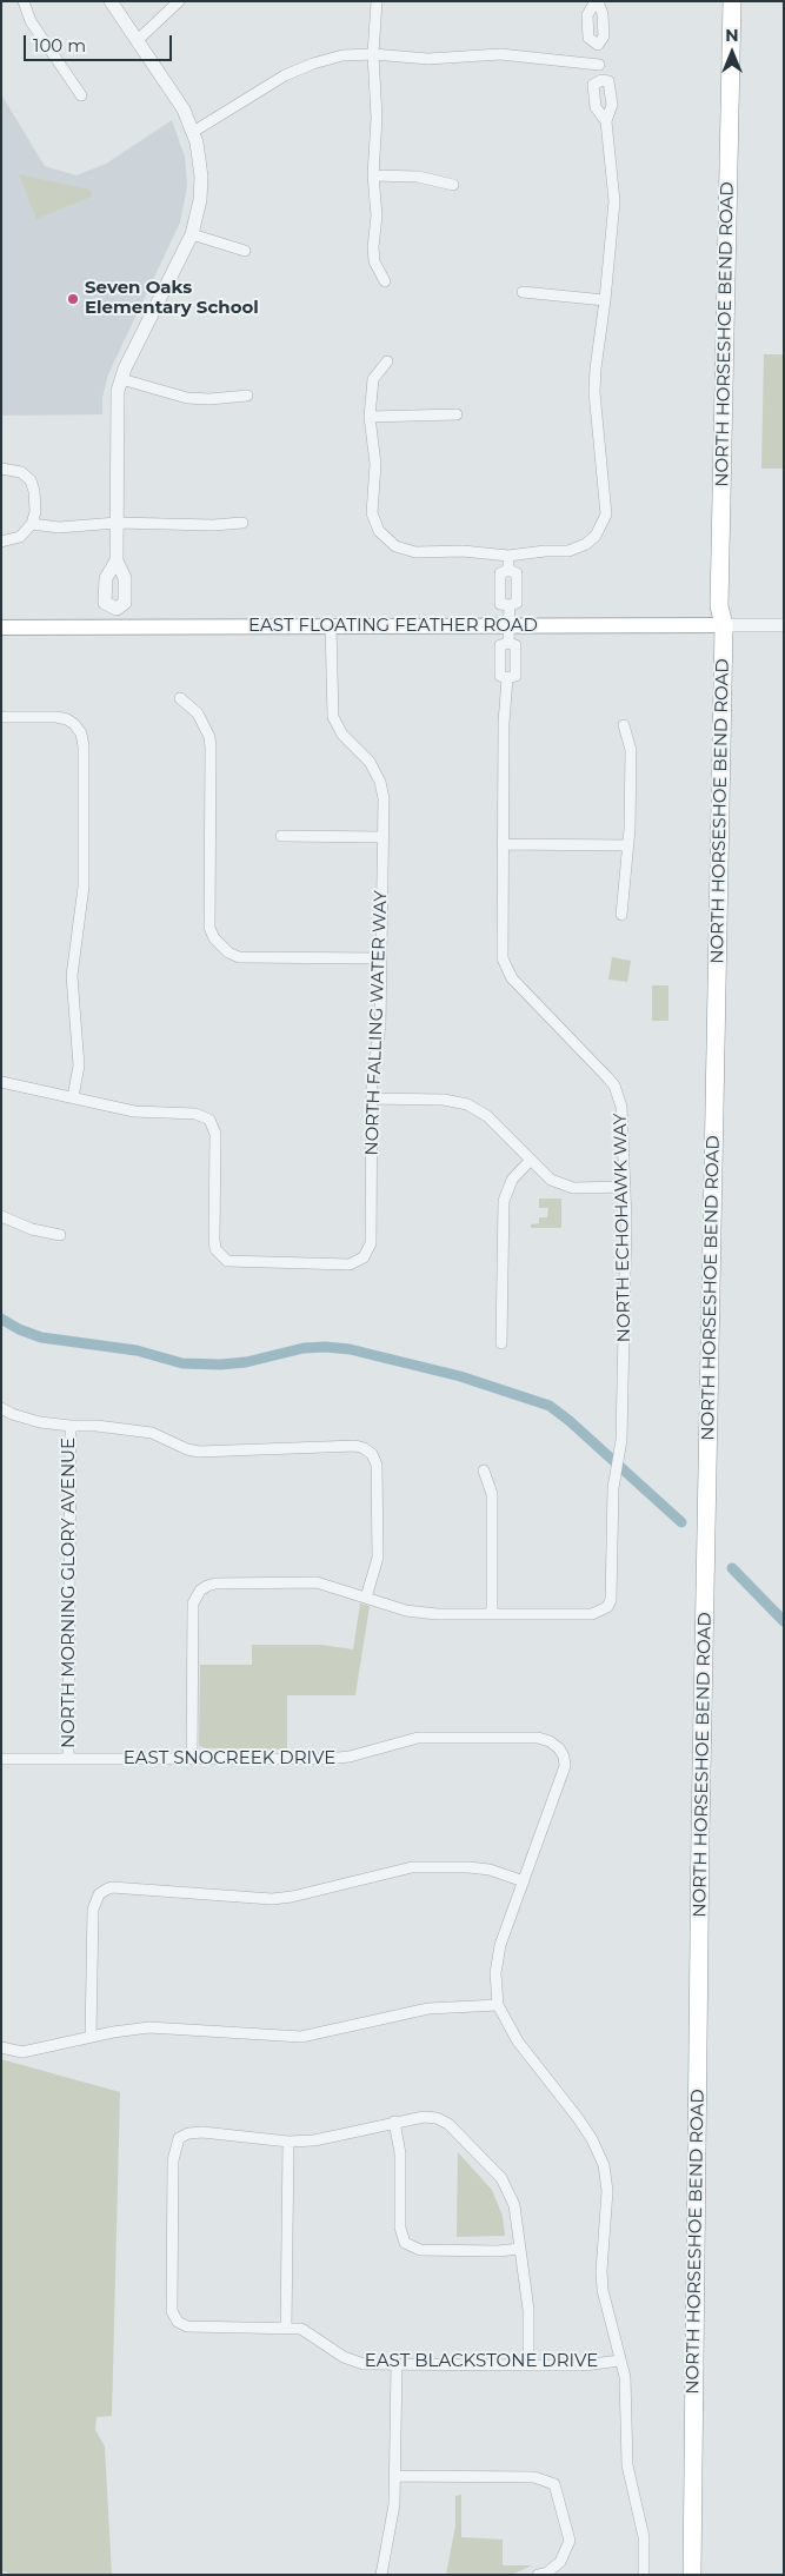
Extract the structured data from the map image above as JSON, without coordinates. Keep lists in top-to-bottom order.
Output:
{
  "streets": {
    "highway": ["NORTH HORSESHOE BEND ROAD"],
    "main road": ["EAST FLOATING FEATHER ROAD"],
    "street": [
      "NORTH FALLING WATER WAY",
      "NORTH ECHOHAWK WAY",
      "NORTH MORNING GLORY AVENUE",
      "EAST SNOCREEK DRIVE",
      "EAST BLACKSTONE DRIVE"
    ]
  },
  "crossings": [
    ["NORTH HORSESHOE BEND ROAD", "EAST FLOATING FEATHER ROAD"],
    ["EAST FLOATING FEATHER ROAD", "NORTH FALLING WATER WAY"],
    ["EAST FLOATING FEATHER ROAD", "NORTH ECHOHAWK WAY"],
    ["NORTH MORNING GLORY AVENUE", "EAST SNOCREEK DRIVE"]
  ],
  "places": ["Seven Oaks Elementary School"],
  "scale_bar": "100 m",
  "north": "top"
}
